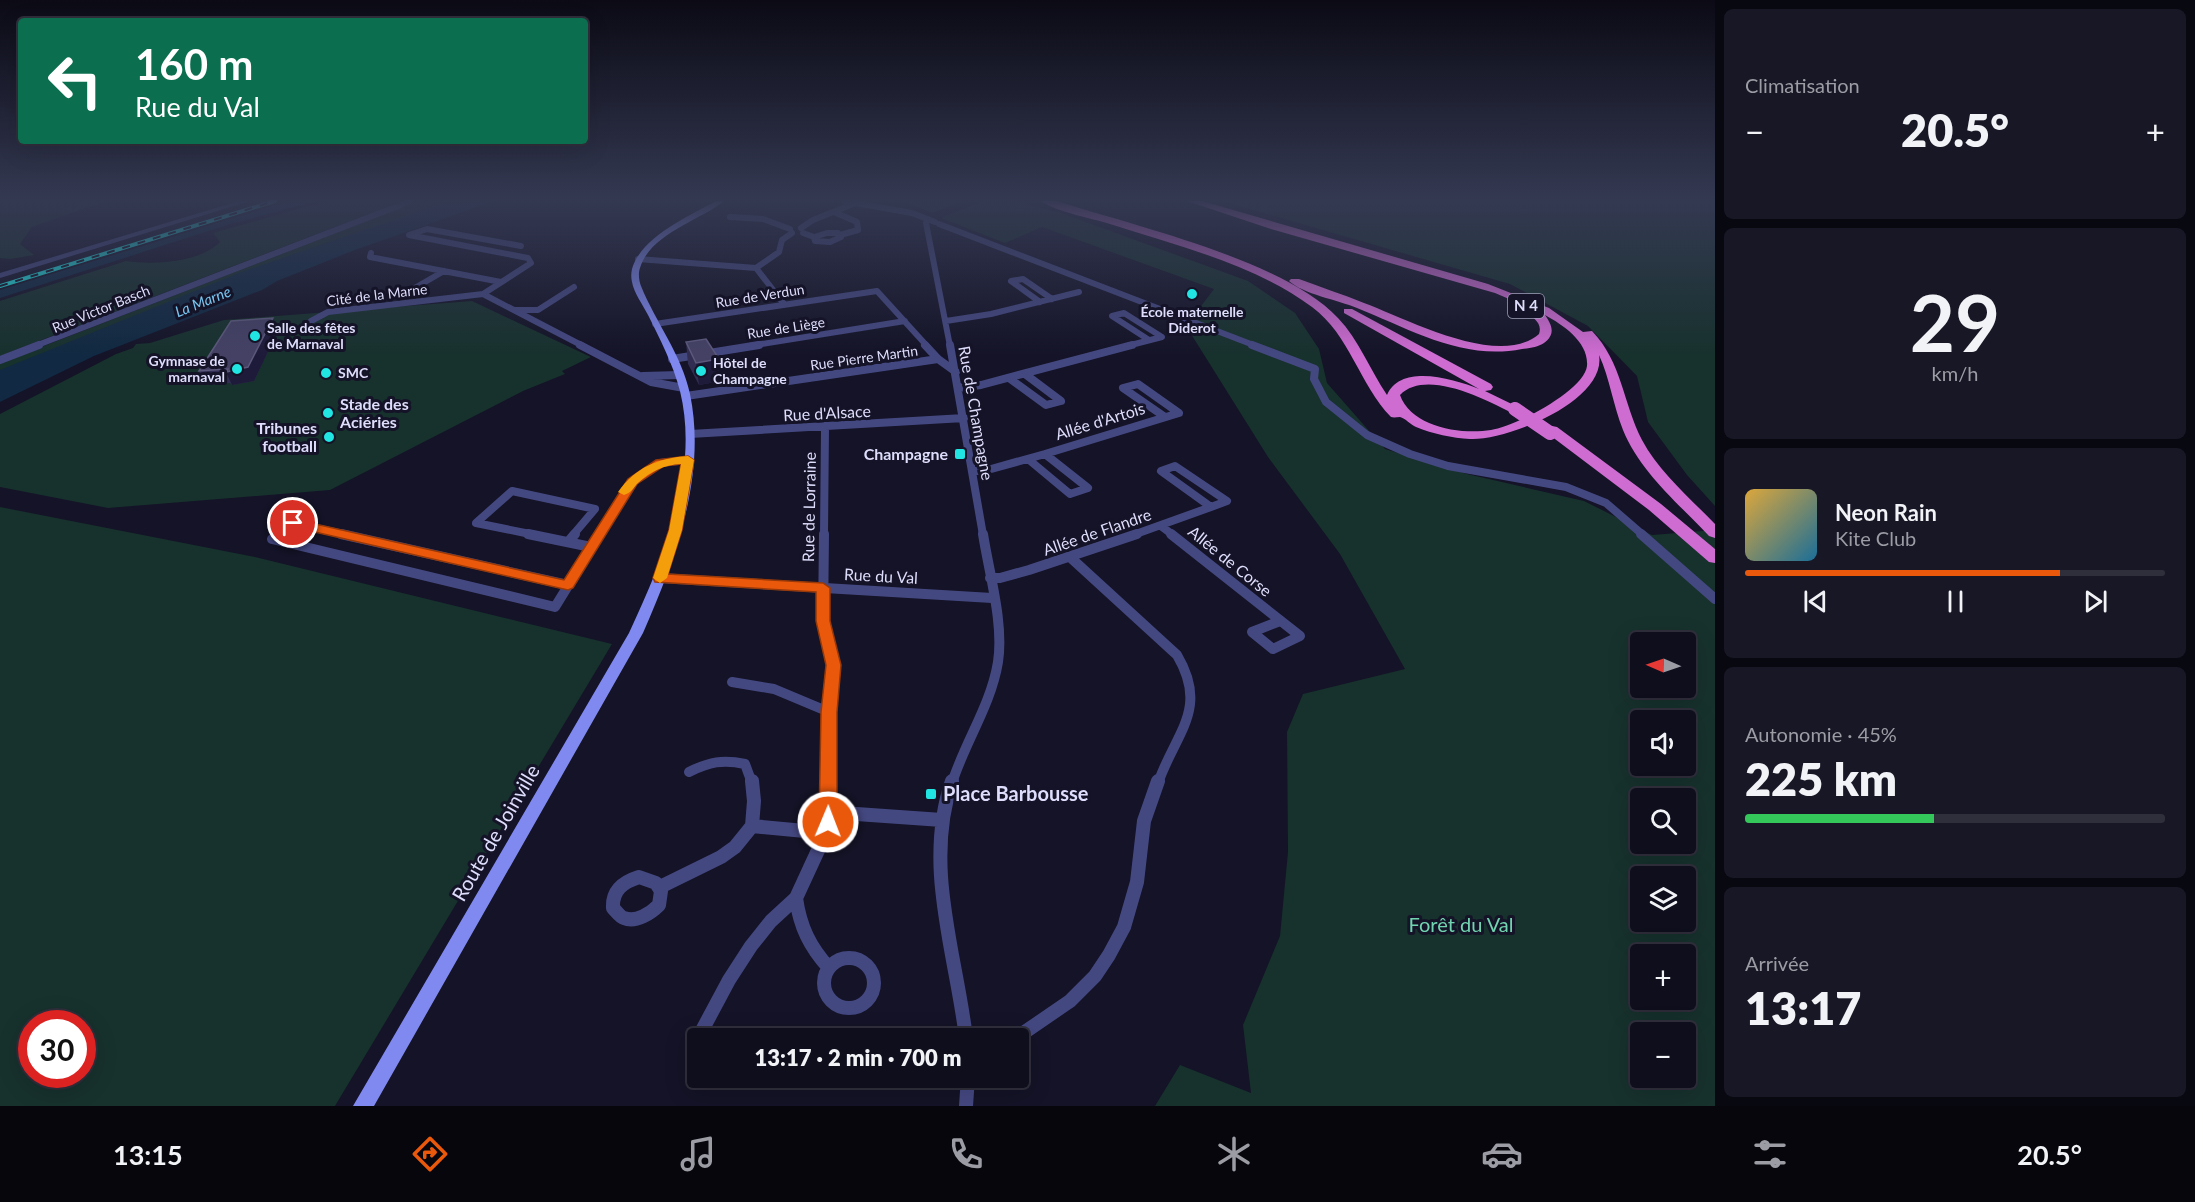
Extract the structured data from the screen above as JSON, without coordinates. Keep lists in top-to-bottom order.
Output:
{
  "streets": {
    "highway": ["N 4"],
    "main road": ["Route de Joinville"],
    "street": [
      "Cité de la Marne",
      "Rue de Verdun",
      "Rue Victor Basch",
      "Rue de Liège",
      "Rue Pierre Martin",
      "Rue d'Alsace",
      "Rue de Champagne",
      "Allée d'Artois",
      "Rue de Lorraine",
      "Allée de Flandre",
      "Allée de Corse",
      "Rue du Val"
    ]
  },
  "crossings": [
    ["Cité de la Marne", "Rue Pierre Martin"],
    ["Rue de Verdun", "Rue de Liège"],
    ["Rue de Verdun", "Route de Joinville"],
    ["Rue de Liège", "Route de Joinville"],
    ["Rue Pierre Martin", "Route de Joinville"],
    ["Rue d'Alsace", "Rue de Champagne"],
    ["Rue d'Alsace", "Rue de Lorraine"],
    ["Rue d'Alsace", "Route de Joinville"],
    ["Rue de Champagne", "Allée d'Artois"],
    ["Rue de Champagne", "Allée de Flandre"],
    ["Rue de Champagne", "Rue du Val"],
    ["Rue de Lorraine", "Rue du Val"],
    ["Allée de Flandre", "Allée de Corse"],
    ["Rue du Val", "Route de Joinville"]
  ],
  "water": ["La Marne"],
  "parks": ["Forêt du Val"],
  "places": {
    "other": [
      "École maternelle Diderot",
      "Salle des fêtes de Marnaval",
      "Gymnase de marnaval",
      "Hôtel de Champagne",
      "SMC",
      "Stade des Aciéries",
      "Tribunes football"
    ],
    "transit": ["Champagne", "Place Barbousse"]
  },
  "north": "left",
  "page": {
    "tile": [
      "Climatisation",
      ["29", "km/h"],
      ["Autonomie · 45%", "225 km"],
      ["Arrivée", "13:17"]
    ],
    "turn": ["160 m", "Rue du Val"],
    "heat": ["−", "20.5°", "+"],
    "song": ["Neon Rain", "Kite Club"],
    "map_buttons": ["+", "−"],
    "limit": "30",
    "trip": "13:17 · 2 min · 700 m",
    "tabs": ["13:15", "20.5°"]
  }
}
